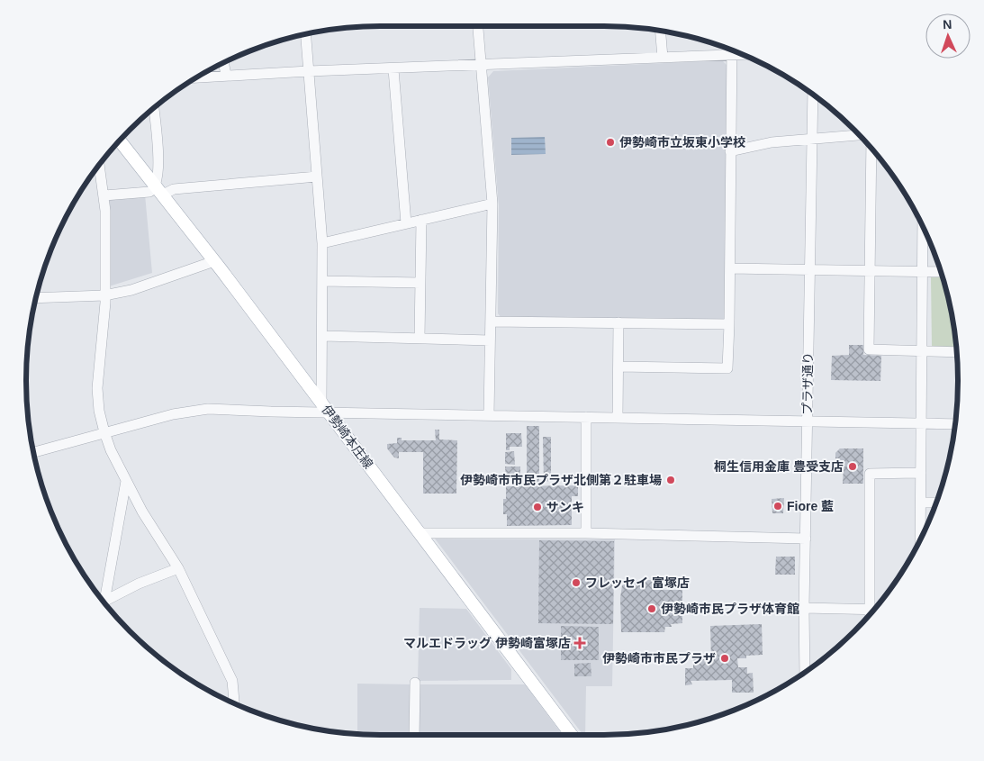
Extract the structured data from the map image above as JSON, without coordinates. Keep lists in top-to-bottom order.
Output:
{
  "streets": {
    "main road": ["伊勢崎本庄線"],
    "street": ["プラザ通り"]
  },
  "places": {
    "other": [
      "伊勢崎市立坂東小学校",
      "桐生信用金庫 豊受支店",
      "伊勢崎市市民プラザ北側第２駐車場",
      "Fiore 藍",
      "サンキ",
      "フレッセイ 富塚店",
      "伊勢崎市民プラザ体育館",
      "伊勢崎市市民プラザ"
    ],
    "health": ["マルエドラッグ 伊勢崎富塚店"]
  },
  "north": "top"
}
